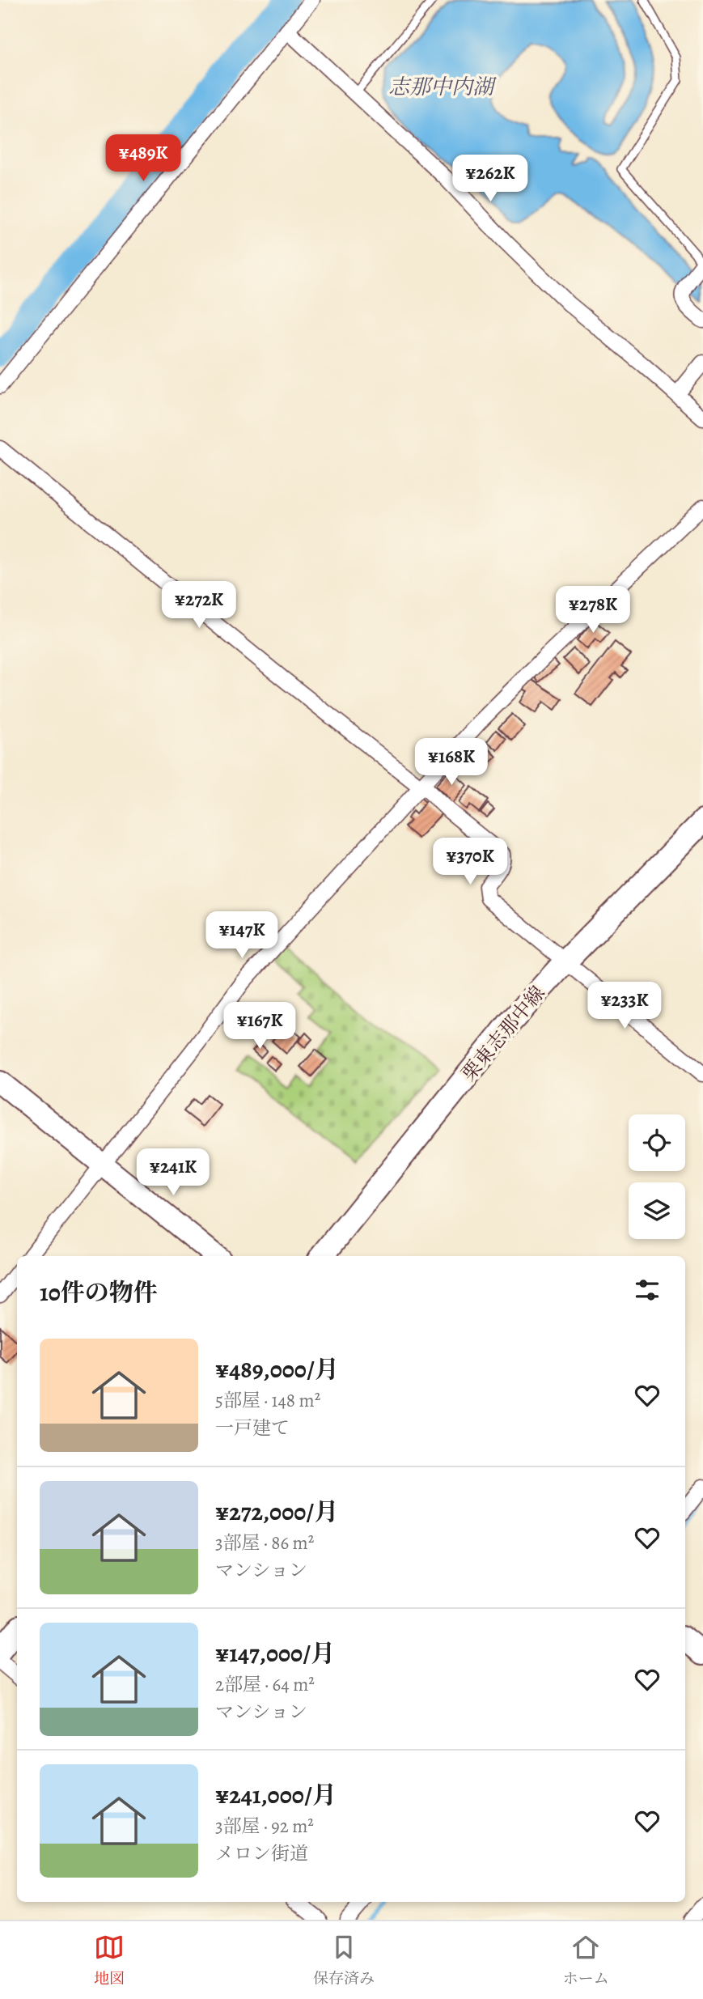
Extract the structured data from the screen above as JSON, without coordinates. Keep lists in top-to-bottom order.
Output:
{
  "streets": {
    "main road": ["栗東志那中線"]
  },
  "water": ["志那中内湖"],
  "page": {
    "price": [
      "¥489K",
      "¥262K",
      "¥272K",
      "¥278K",
      "¥168K",
      "¥370K",
      "¥147K",
      "¥233K",
      "¥167K",
      "¥241K"
    ],
    "heading": "10件の物件",
    "list": [
      {
        "name": "¥489,000/月",
        "note": "5部屋 · 148 m² · 一戸建て"
      },
      {
        "name": "¥272,000/月",
        "note": "3部屋 · 86 m² · マンション"
      },
      {
        "name": "¥147,000/月",
        "note": "2部屋 · 64 m² · マンション"
      },
      {
        "name": "¥241,000/月",
        "note": "3部屋 · 92 m² · メロン街道"
      }
    ],
    "tabs": ["地図", "保存済み", "ホーム"]
  }
}
